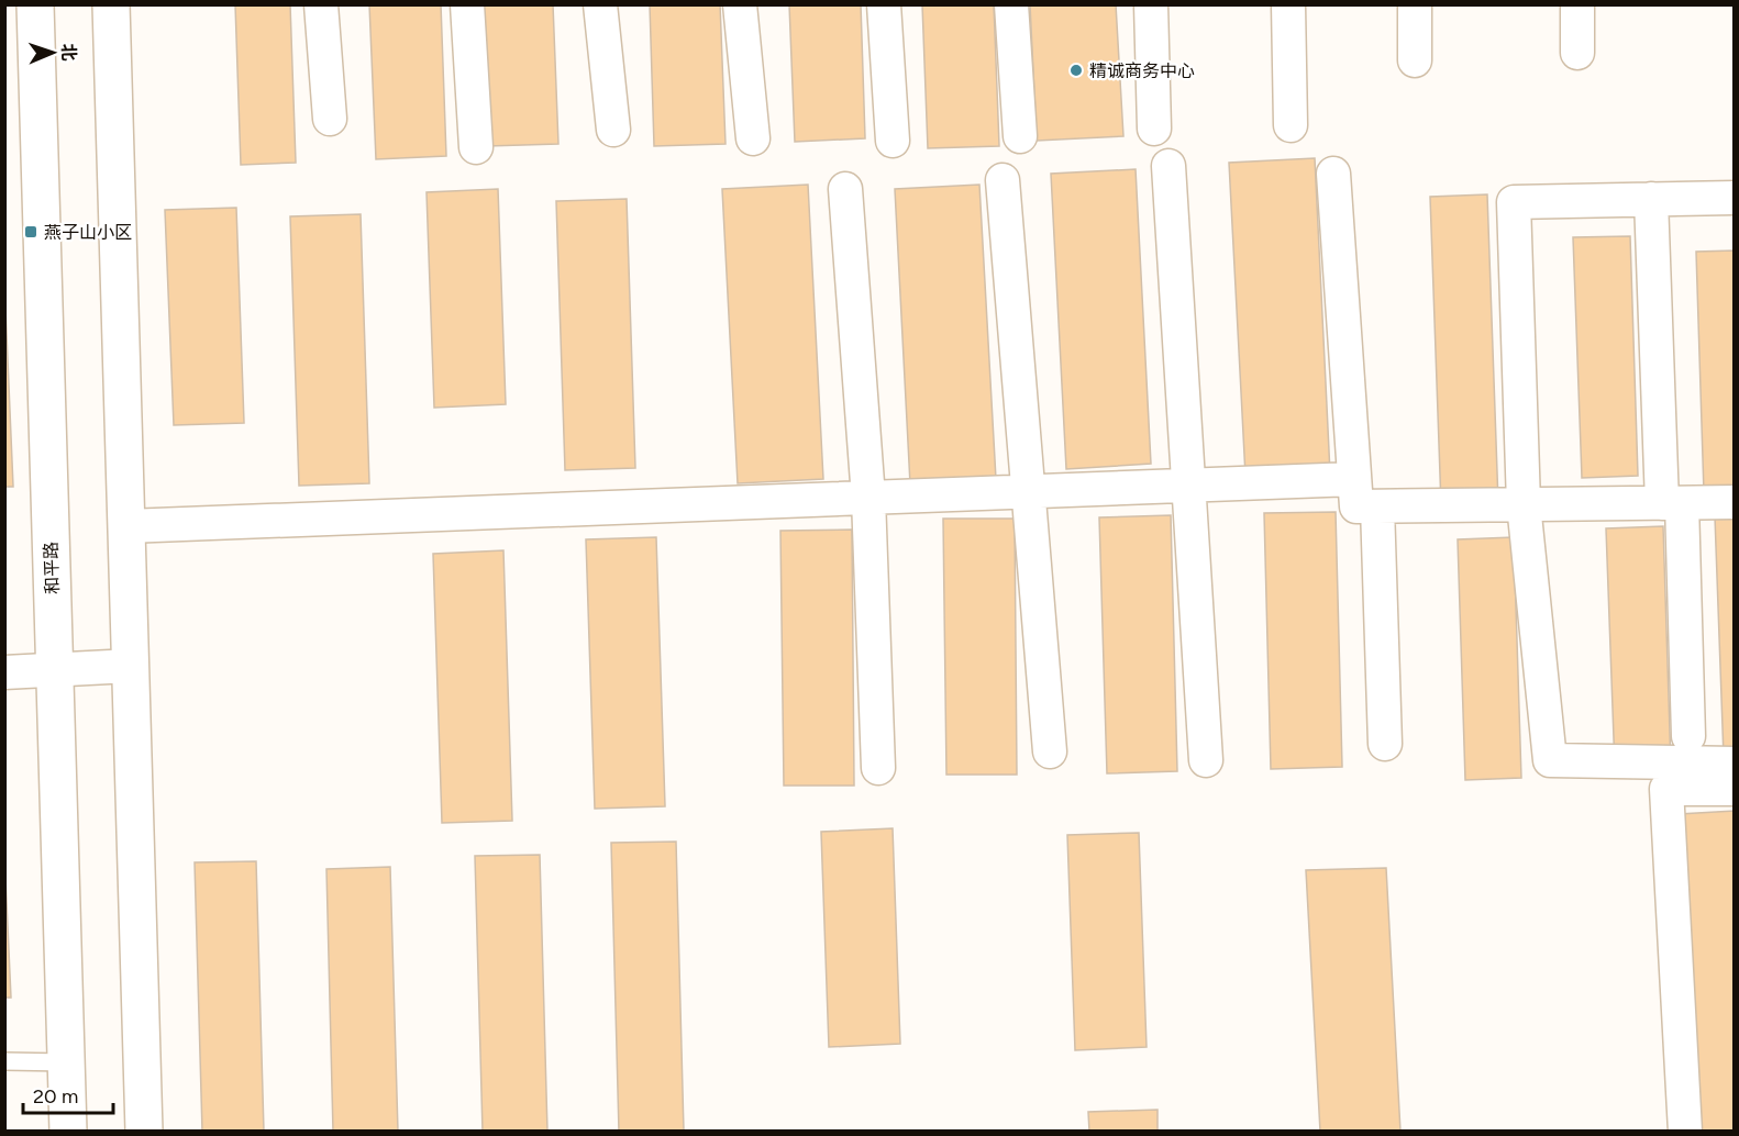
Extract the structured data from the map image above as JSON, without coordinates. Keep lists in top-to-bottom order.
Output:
{
  "streets": {
    "main road": ["和平路"]
  },
  "places": {
    "other": ["精诚商务中心"],
    "transit": ["燕子山小区"]
  },
  "scale_bar": "20 m",
  "north": "right"
}
